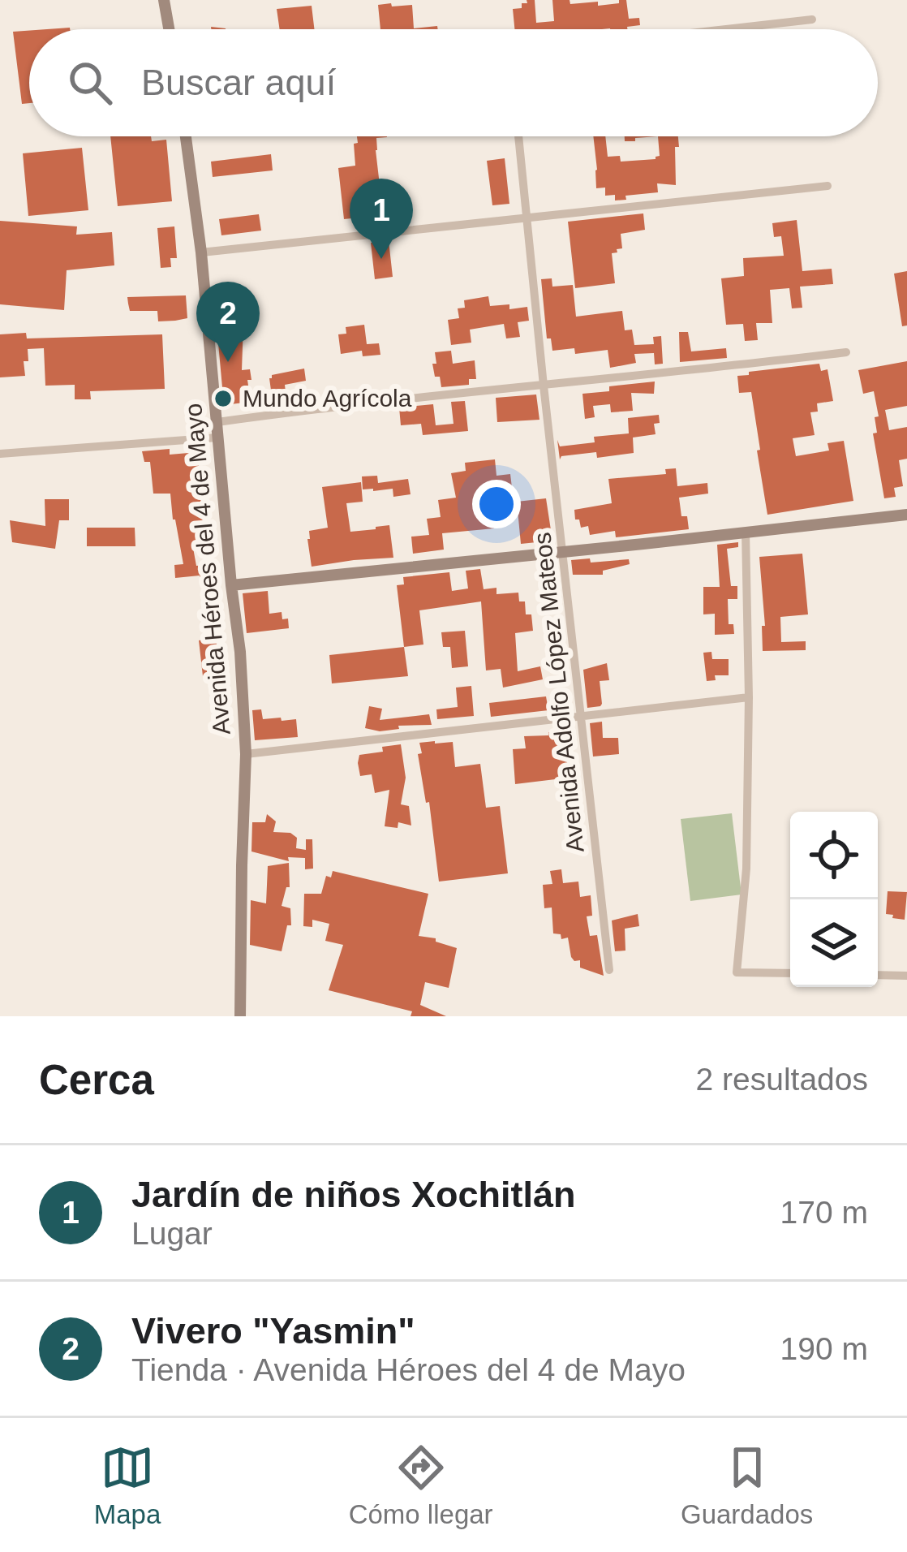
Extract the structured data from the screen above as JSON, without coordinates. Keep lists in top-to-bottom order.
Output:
{
  "streets": {
    "main road": ["Avenida Héroes del 4 de Mayo"],
    "street": ["Avenida Adolfo López Mateos"]
  },
  "places": ["Mundo Agrícola"],
  "page": {
    "search": "Buscar aquí",
    "pins": ["1", "2"],
    "heading": ["Cerca", "2 resultados"],
    "list": [
      {
        "mark": "1",
        "name": "Jardín de niños Xochitlán",
        "note": "Lugar",
        "value": "170 m"
      },
      {
        "mark": "2",
        "name": "Vivero \"Yasmin\"",
        "note": "Tienda · Avenida Héroes del 4 de Mayo",
        "value": "190 m"
      }
    ],
    "nav": ["Mapa", "Cómo llegar", "Guardados"]
  }
}
